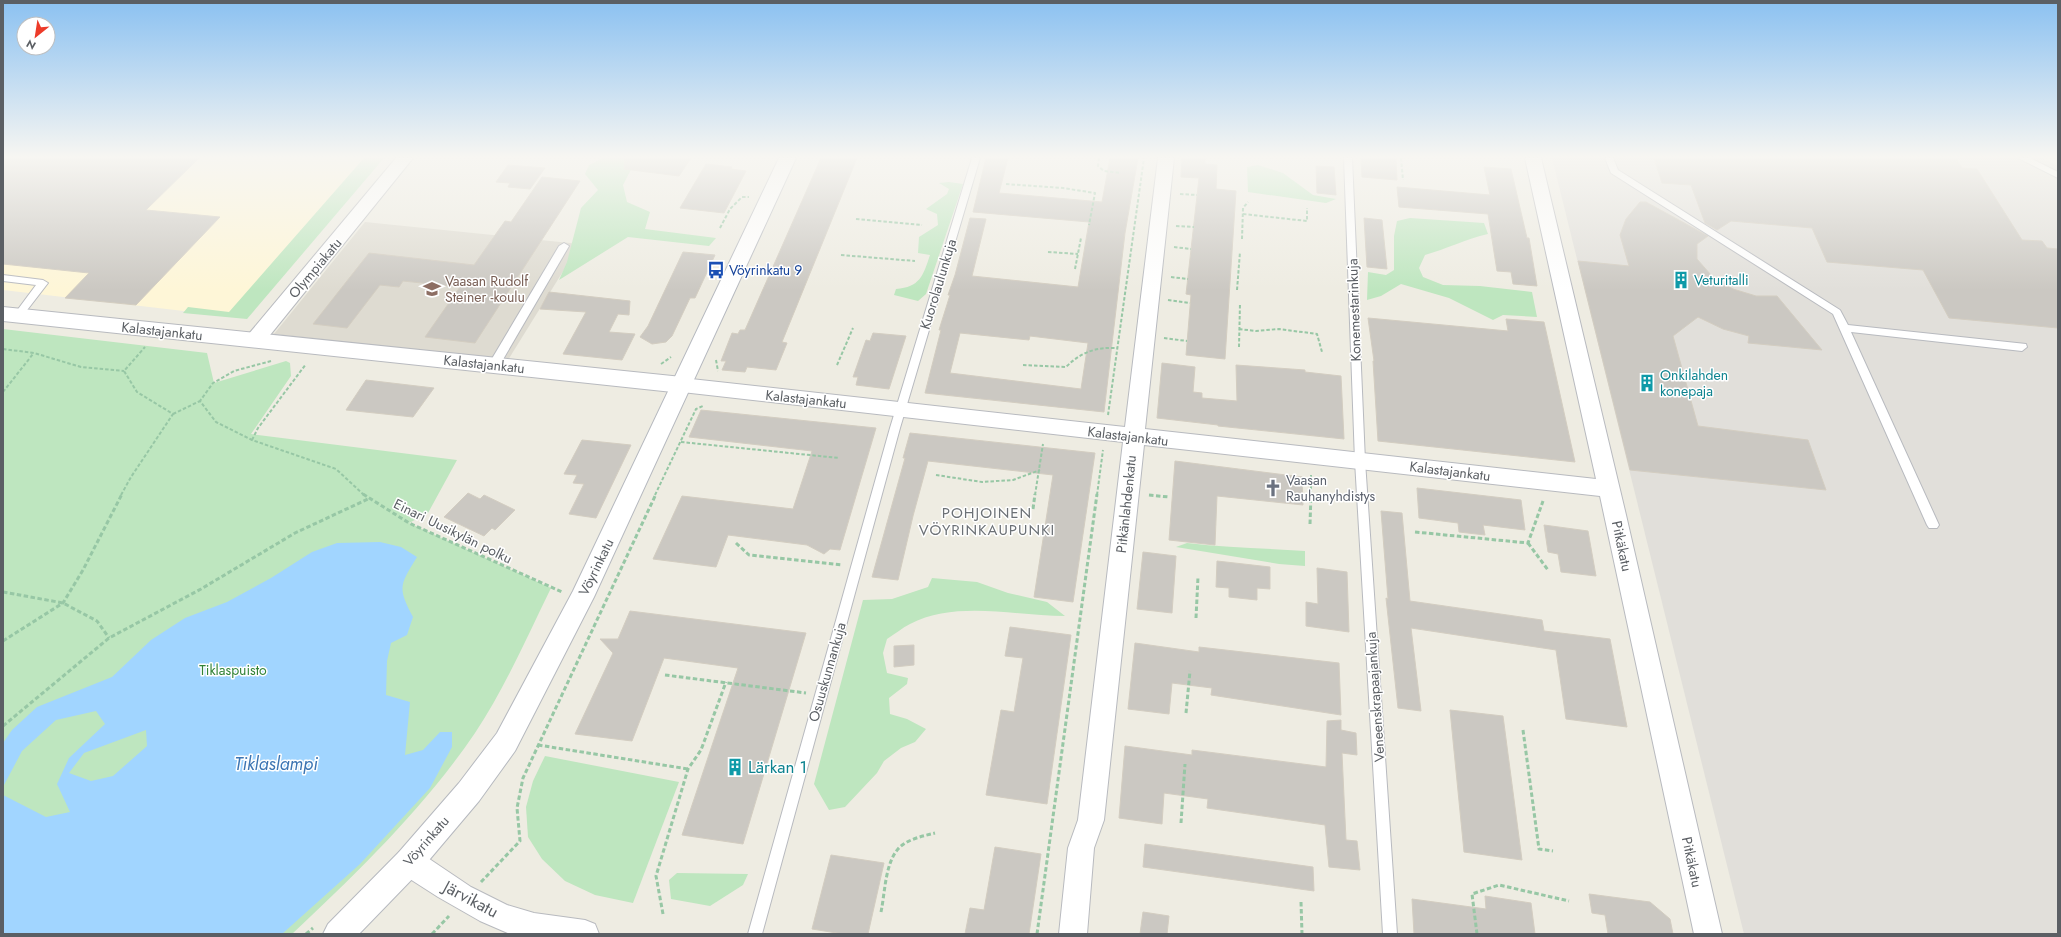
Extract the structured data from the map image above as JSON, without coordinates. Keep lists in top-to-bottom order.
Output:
{
  "streets": {
    "main road": ["Kalastajankatu", "Vöyrinkatu"],
    "street": [
      "Olympiakatu",
      "Pitkänlahdenkatu",
      "Pitkäkatu",
      "Järvikatu"
    ],
    "lane": [
      "Kuorolaulunkuja",
      "Konemestarinkuja",
      "Osuuskunnankuja",
      "Veneenskrapaajankuja"
    ],
    "path": ["Einari Uusikylän polku"]
  },
  "crossings": [
    ["Olympiakatu", "Kalastajankatu"],
    ["Kuorolaulunkuja", "Kalastajankatu"],
    ["Kuorolaulunkuja", "Osuuskunnankuja"],
    ["Konemestarinkuja", "Kalastajankatu"],
    ["Konemestarinkuja", "Veneenskrapaajankuja"],
    ["Kalastajankatu", "Pitkänlahdenkatu"],
    ["Kalastajankatu", "Pitkäkatu"],
    ["Kalastajankatu", "Vöyrinkatu"],
    ["Kalastajankatu", "Osuuskunnankuja"],
    ["Kalastajankatu", "Veneenskrapaajankuja"],
    ["Vöyrinkatu", "Järvikatu"]
  ],
  "districts": ["POHJOINEN VÖYRINKAUPUNKI"],
  "water": ["Tiklaslampi"],
  "parks": ["Tiklaspuisto"],
  "places": {
    "bus stop": ["Vöyrinkatu 9"],
    "building": ["Veturitalli", "Onkilahden konepaja", "Lärkan 1"],
    "school or university": ["Vaasan Rudolf Steiner -koulu"],
    "church": ["Vaasan Rauhanyhdistys"]
  },
  "north": "bottom left"
}
